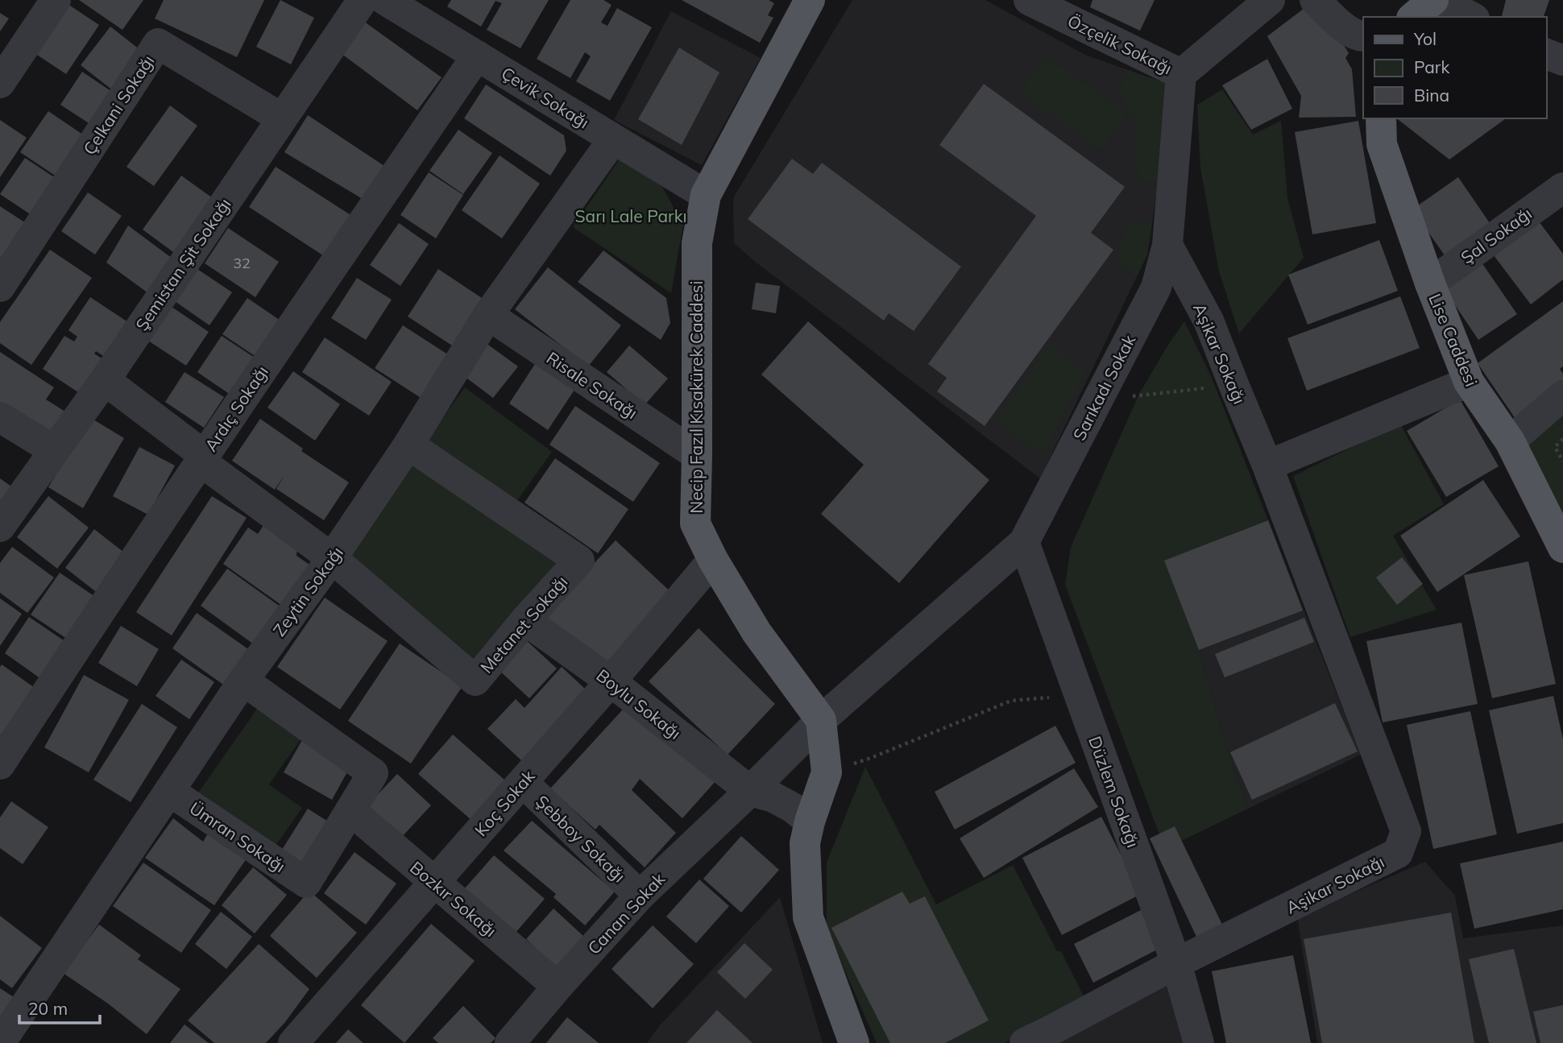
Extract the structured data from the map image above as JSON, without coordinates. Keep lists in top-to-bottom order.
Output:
{
  "streets": {
    "main road": ["Lise Caddesi", "Necip Fazıl Kısakürek Caddesi"],
    "street": [
      "Özçelik Sokağı",
      "Çevik Sokağı",
      "Çelkani Sokağı",
      "Şal Sokağı",
      "Şemistan Şit Sokağı",
      "Aşikar Sokağı",
      "Risale Sokağı",
      "Sarıkadı Sokak",
      "Ardıç Sokağı",
      "Zeytin Sokağı",
      "Metanet Sokağı",
      "Boylu Sokağı",
      "Düzlem Sokağı",
      "Koç Sokak",
      "Ümran Sokağı",
      "Şebboy Sokağı",
      "Bozkır Sokağı",
      "Canan Sokak"
    ]
  },
  "crossings": [
    ["Özçelik Sokağı", "Sarıkadı Sokak"],
    ["Çevik Sokağı", "Necip Fazıl Kısakürek Caddesi"],
    ["Çevik Sokağı", "Ardıç Sokağı"],
    ["Çevik Sokağı", "Zeytin Sokağı"],
    ["Çelkani Sokağı", "Şemistan Şit Sokağı"],
    ["Şal Sokağı", "Lise Caddesi"],
    ["Şemistan Şit Sokağı", "Metanet Sokağı"],
    ["Aşikar Sokağı", "Sarıkadı Sokak"],
    ["Aşikar Sokağı", "Düzlem Sokağı"],
    ["Risale Sokağı", "Necip Fazıl Kısakürek Caddesi"],
    ["Risale Sokağı", "Zeytin Sokağı"],
    ["Sarıkadı Sokak", "Necip Fazıl Kısakürek Caddesi"],
    ["Sarıkadı Sokak", "Düzlem Sokağı"],
    ["Sarıkadı Sokak", "Canan Sokak"],
    ["Necip Fazıl Kısakürek Caddesi", "Koç Sokak"],
    ["Necip Fazıl Kısakürek Caddesi", "Canan Sokak"],
    ["Ardıç Sokağı", "Metanet Sokağı"],
    ["Zeytin Sokağı", "Metanet Sokağı"],
    ["Zeytin Sokağı", "Ümran Sokağı"],
    ["Metanet Sokağı", "Boylu Sokağı"],
    ["Boylu Sokağı", "Koç Sokak"],
    ["Boylu Sokağı", "Canan Sokak"],
    ["Koç Sokak", "Şebboy Sokağı"],
    ["Koç Sokak", "Bozkır Sokağı"],
    ["Ümran Sokağı", "Bozkır Sokağı"],
    ["Şebboy Sokağı", "Canan Sokak"],
    ["Bozkır Sokağı", "Canan Sokak"]
  ],
  "parks": ["Sarı Lale Parkı"],
  "house_numbers": ["32"],
  "legend": ["Yol", "Park", "Bina"],
  "scale_bar": "20 m"
}
